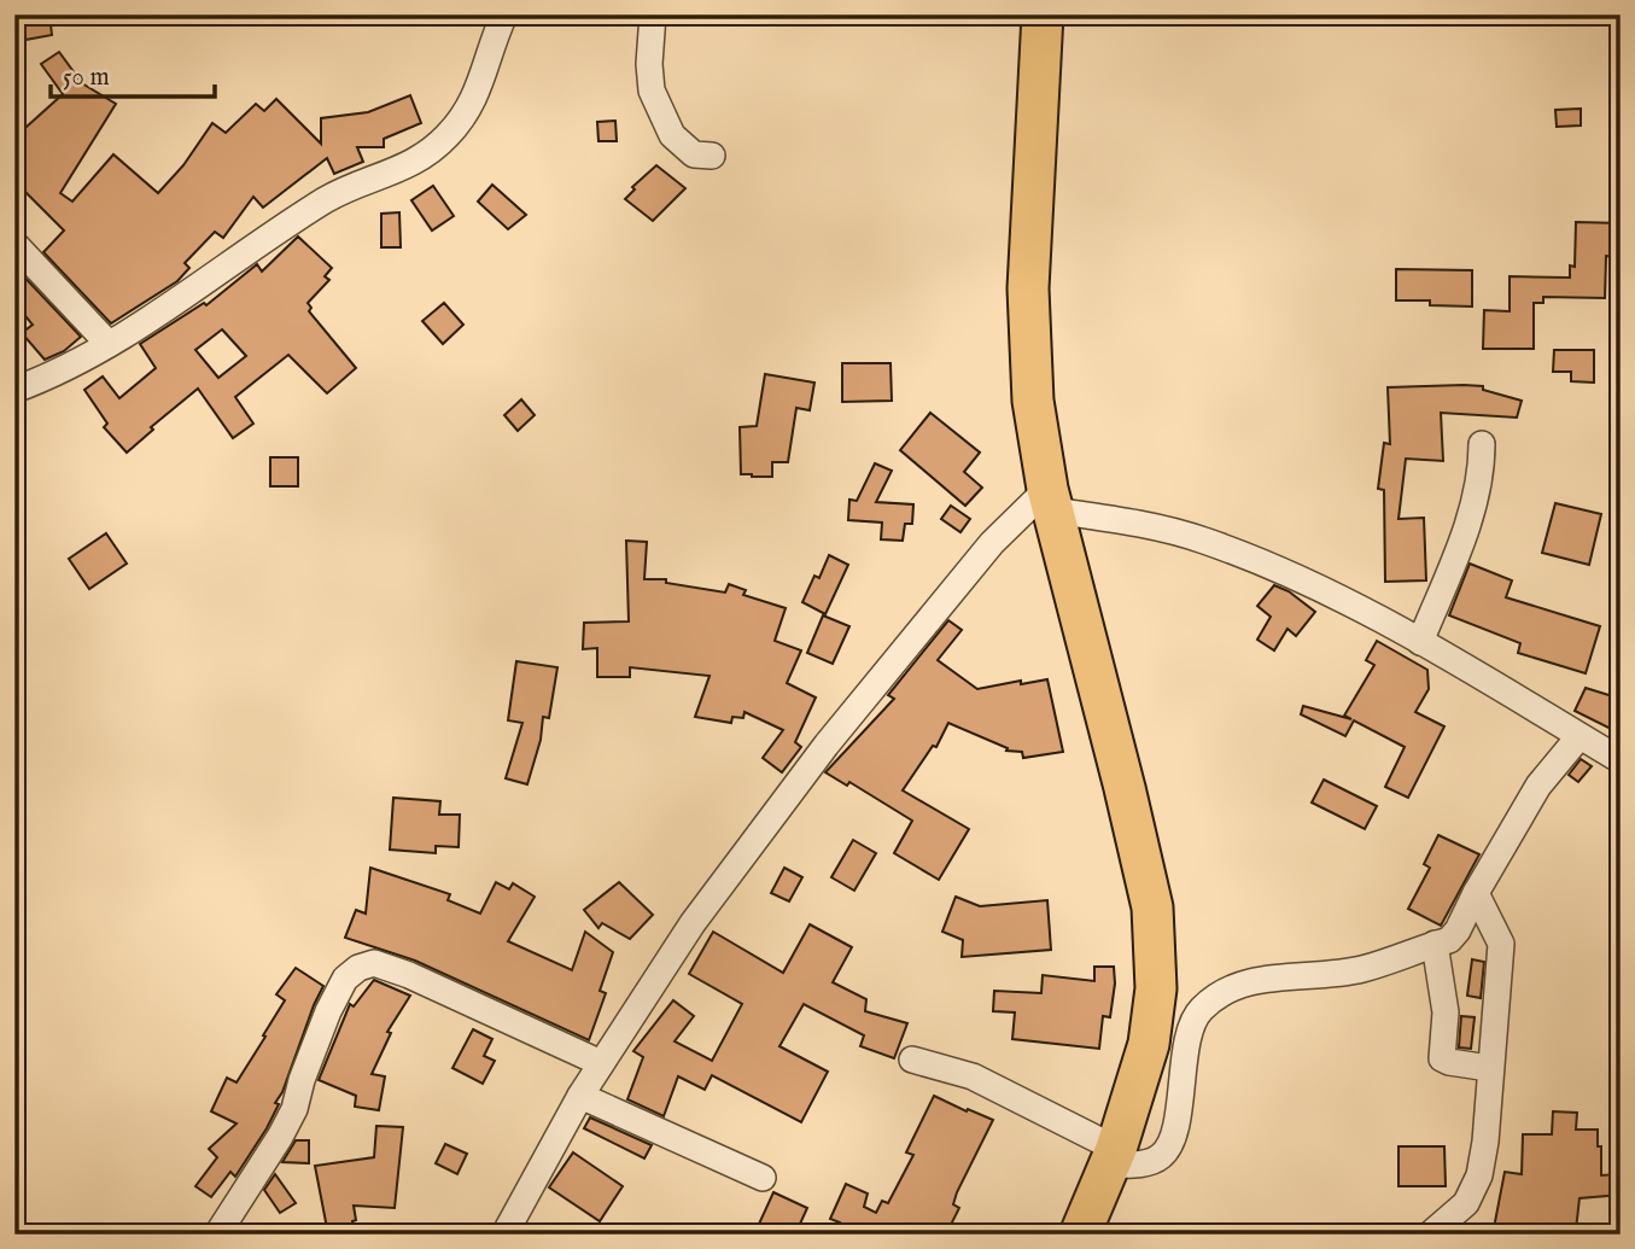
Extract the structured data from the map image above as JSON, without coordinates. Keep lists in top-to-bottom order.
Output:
{
  "scale_bar": "50 m"
}
